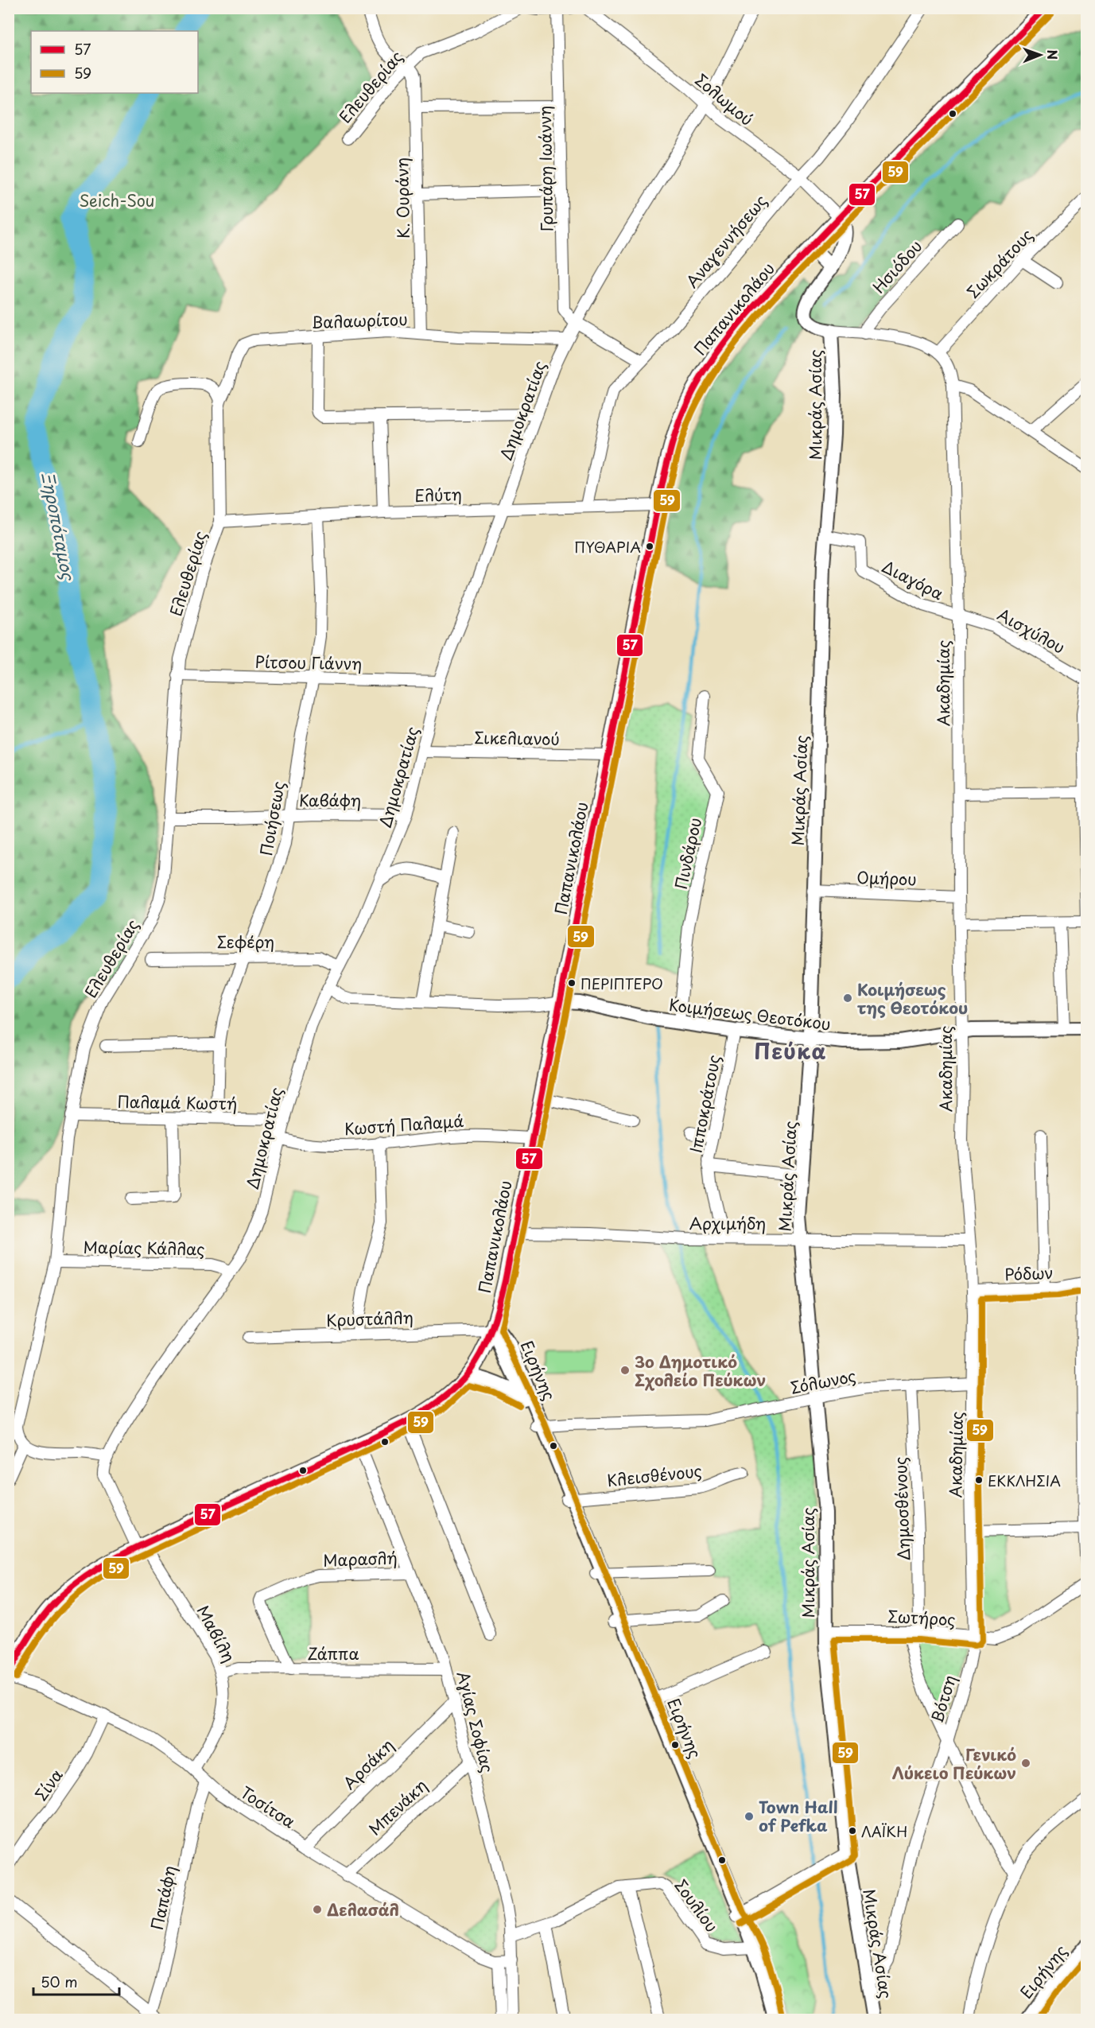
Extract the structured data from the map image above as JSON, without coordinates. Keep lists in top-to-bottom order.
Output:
{
  "streets": {
    "main road": ["Παπανικολάου"],
    "street": [
      "Ελευθερίας",
      "Σολωμού",
      "Γρυπάρη Ιωάννη",
      "Κ. Ουράνη",
      "Αναγεννήσεως",
      "Σωκράτους",
      "Ησιόδου",
      "Βαλαωρίτου",
      "Μικράς Ασίας",
      "Δημοκρατίας",
      "Ελύτη",
      "Διαγόρα",
      "Αισχύλου",
      "Ρίτσου Γιάννη",
      "Ακαδημίας",
      "Σικελιανού",
      "Καβάφη",
      "Ποιήσεως",
      "Πινδάρου",
      "Ομήρου",
      "Σεφέρη",
      "Κοιμήσεως Θεοτόκου",
      "Παλαμά Κωστή",
      "Ιπποκράτους",
      "Κωστή Παλαμά",
      "Αρχιμήδη",
      "Μαρίας Κάλλας",
      "Ρόδων",
      "Κρυστάλλη",
      "Ειρήνης",
      "Σόλωνος",
      "Κλεισθένους",
      "Δημοσθένους",
      "Μαρασλή",
      "Σωτήρος",
      "Μαβίλη",
      "Ζάππα",
      "Βότση",
      "Αγίας Σοφίας",
      "Αρσάκη",
      "Σίνα",
      "Τοσίτσα",
      "Μπενάκη",
      "Παπάφη",
      "Σουλίου"
    ]
  },
  "crossings": [
    ["Ελευθερίας", "Κ. Ουράνη"],
    ["Ελευθερίας", "Βαλαωρίτου"],
    ["Ελευθερίας", "Ελύτη"],
    ["Ελευθερίας", "Ρίτσου Γιάννη"],
    ["Ελευθερίας", "Καβάφη"],
    ["Ελευθερίας", "Παλαμά Κωστή"],
    ["Ελευθερίας", "Μαρίας Κάλλας"],
    ["Σολωμού", "Αναγεννήσεως"],
    ["Σολωμού", "Παπανικολάου"],
    ["Σολωμού", "Δημοκρατίας"],
    ["Γρυπάρη Ιωάννη", "Δημοκρατίας"],
    ["Κ. Ουράνη", "Βαλαωρίτου"],
    ["Αναγεννήσεως", "Ελύτη"],
    ["Σωκράτους", "Ακαδημίας"],
    ["Παπανικολάου", "Δημοκρατίας"],
    ["Παπανικολάου", "Ελύτη"],
    ["Παπανικολάου", "Σικελιανού"],
    ["Παπανικολάου", "Κοιμήσεως Θεοτόκου"],
    ["Παπανικολάου", "Κωστή Παλαμά"],
    ["Παπανικολάου", "Αρχιμήδη"],
    ["Παπανικολάου", "Κρυστάλλη"],
    ["Παπανικολάου", "Ειρήνης"],
    ["Παπανικολάου", "Μαβίλη"],
    ["Παπανικολάου", "Αγίας Σοφίας"],
    ["Παπανικολάου", "Τοσίτσα"],
    ["Βαλαωρίτου", "Δημοκρατίας"],
    ["Μικράς Ασίας", "Διαγόρα"],
    ["Μικράς Ασίας", "Ομήρου"],
    ["Μικράς Ασίας", "Κοιμήσεως Θεοτόκου"],
    ["Μικράς Ασίας", "Αρχιμήδη"],
    ["Μικράς Ασίας", "Σόλωνος"],
    ["Μικράς Ασίας", "Σωτήρος"],
    ["Μικράς Ασίας", "Βότση"],
    ["Δημοκρατίας", "Ελύτη"],
    ["Δημοκρατίας", "Ρίτσου Γιάννη"],
    ["Δημοκρατίας", "Σικελιανού"],
    ["Δημοκρατίας", "Καβάφη"],
    ["Δημοκρατίας", "Σεφέρη"],
    ["Δημοκρατίας", "Κοιμήσεως Θεοτόκου"],
    ["Δημοκρατίας", "Παλαμά Κωστή"],
    ["Δημοκρατίας", "Κωστή Παλαμά"],
    ["Δημοκρατίας", "Μαρίας Κάλλας"],
    ["Δημοκρατίας", "Μαβίλη"],
    ["Ελύτη", "Ποιήσεως"],
    ["Διαγόρα", "Αισχύλου"],
    ["Διαγόρα", "Ακαδημίας"],
    ["Αισχύλου", "Ακαδημίας"],
    ["Ρίτσου Γιάννη", "Ποιήσεως"],
    ["Ακαδημίας", "Ομήρου"],
    ["Ακαδημίας", "Κοιμήσεως Θεοτόκου"],
    ["Ακαδημίας", "Αρχιμήδη"],
    ["Ακαδημίας", "Ρόδων"],
    ["Ακαδημίας", "Σόλωνος"],
    ["Ακαδημίας", "Σωτήρος"],
    ["Ακαδημίας", "Βότση"],
    ["Καβάφη", "Ποιήσεως"],
    ["Ποιήσεως", "Σεφέρη"],
    ["Ποιήσεως", "Παλαμά Κωστή"],
    ["Πινδάρου", "Κοιμήσεως Θεοτόκου"],
    ["Κοιμήσεως Θεοτόκου", "Ιπποκράτους"],
    ["Ιπποκράτους", "Αρχιμήδη"],
    ["Κρυστάλλη", "Ειρήνης"],
    ["Ειρήνης", "Σόλωνος"],
    ["Ειρήνης", "Κλεισθένους"],
    ["Ειρήνης", "Σουλίου"],
    ["Σόλωνος", "Δημοσθένους"],
    ["Δημοσθένους", "Σωτήρος"],
    ["Δημοσθένους", "Βότση"],
    ["Μαρασλή", "Ζάππα"],
    ["Μαρασλή", "Αγίας Σοφίας"],
    ["Σωτήρος", "Βότση"],
    ["Μαβίλη", "Ζάππα"],
    ["Μαβίλη", "Τοσίτσα"],
    ["Ζάππα", "Αγίας Σοφίας"],
    ["Αγίας Σοφίας", "Αρσάκη"],
    ["Αγίας Σοφίας", "Τοσίτσα"],
    ["Αγίας Σοφίας", "Μπενάκη"],
    ["Αγίας Σοφίας", "Σουλίου"],
    ["Αρσάκη", "Τοσίτσα"],
    ["Σίνα", "Τοσίτσα"],
    ["Τοσίτσα", "Μπενάκη"],
    ["Τοσίτσα", "Παπάφη"]
  ],
  "districts": ["Πεύκα"],
  "water": ["Ξηροπόταμος"],
  "parks": ["Seich-Sou"],
  "places": [
    "ΠΥΘΑΡΙΑ",
    "ΠΕΡΙΠΤΕΡΟ",
    "Κοιμήσεως της Θεοτόκου",
    "3ο Δημοτικό Σχολείο Πεύκων",
    "ΕΚΚΛΗΣΙΑ",
    "Γενικό Λύκειο Πεύκων",
    "Town Hall of Pefka",
    "ΛΑΪΚΗ",
    "Δελασάλ"
  ],
  "lines": ["transit line 57", "transit line 59"],
  "legend": ["57", "59"],
  "scale_bar": "50 m",
  "north": "right"
}
